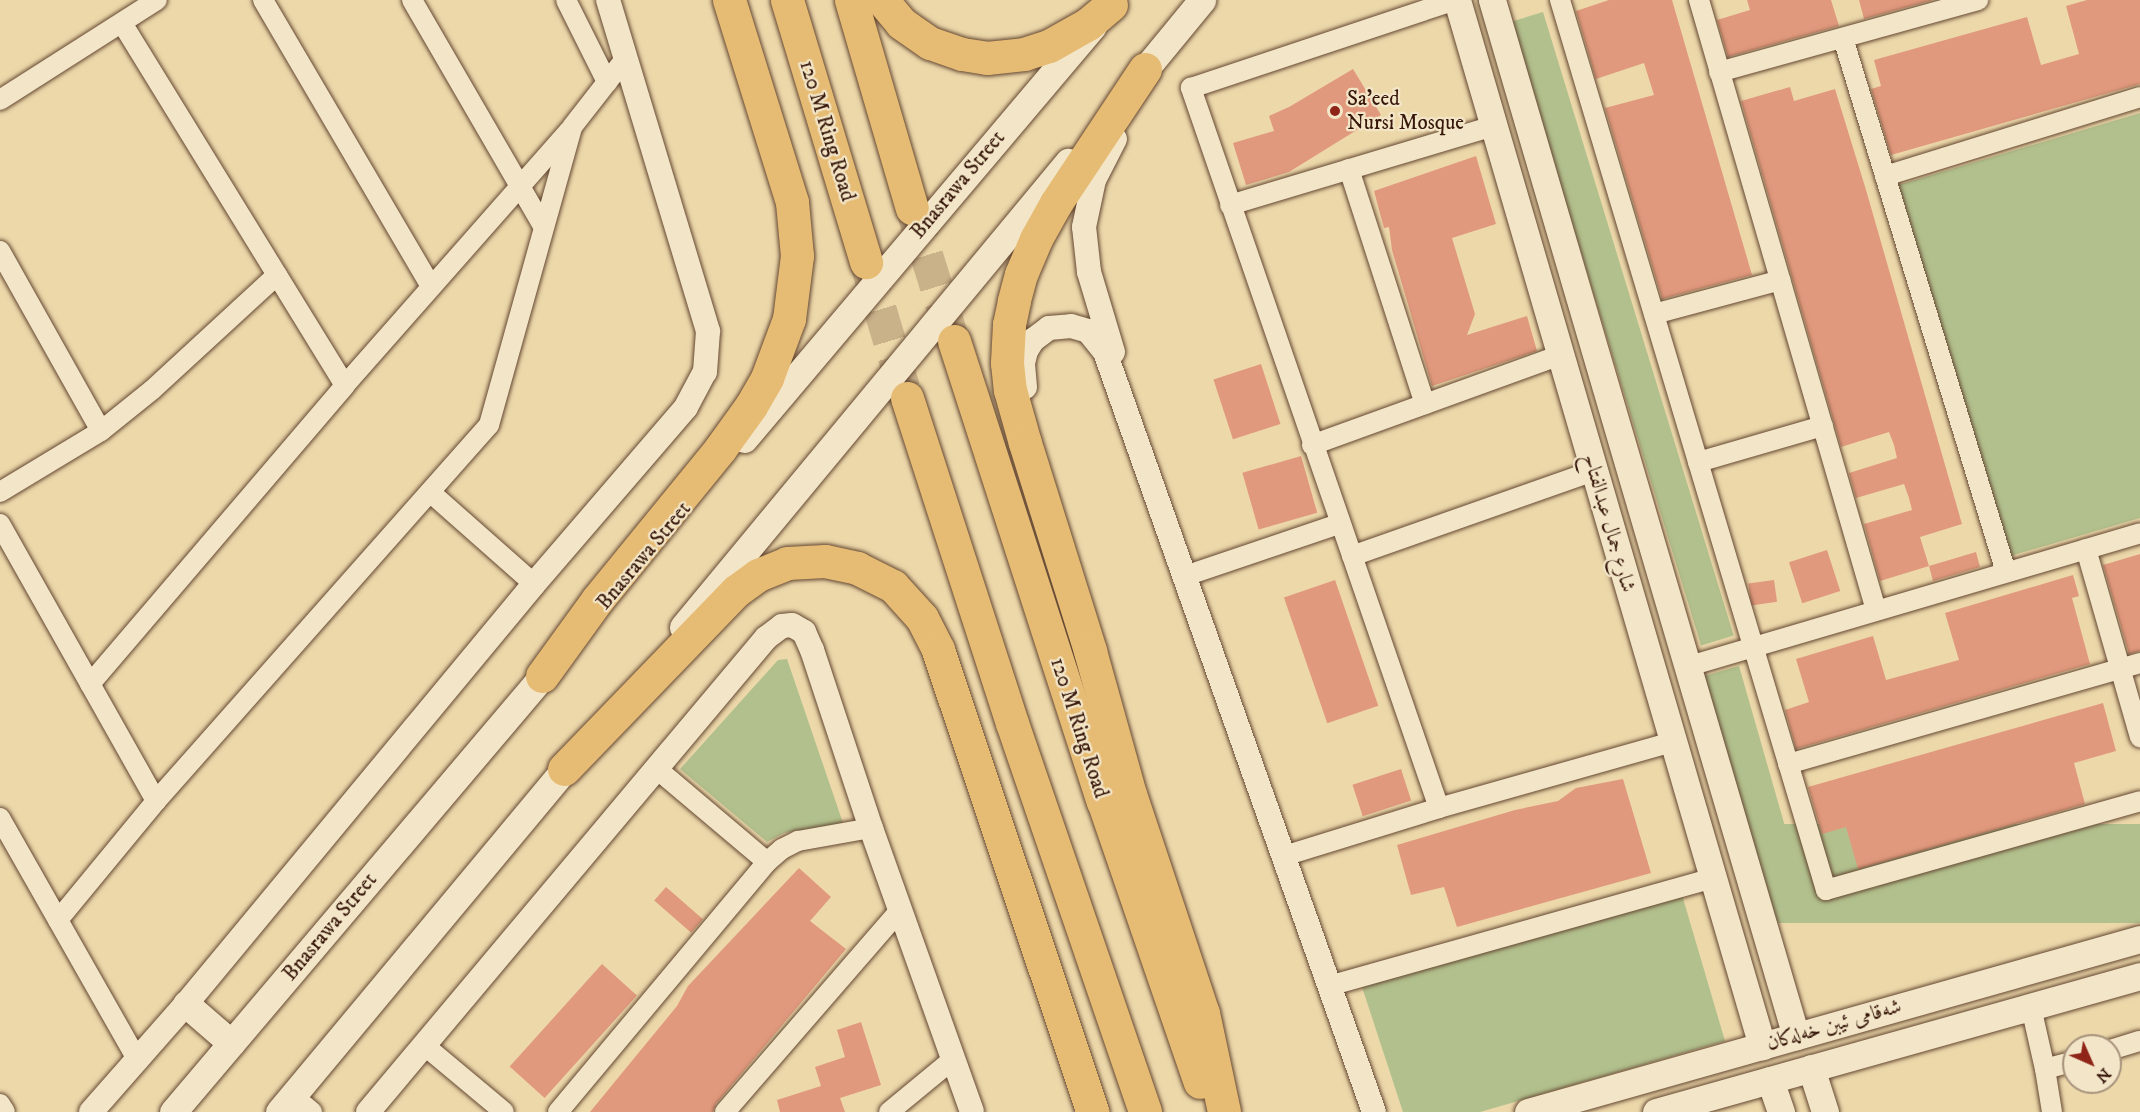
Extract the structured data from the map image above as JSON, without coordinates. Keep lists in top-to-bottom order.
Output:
{
  "streets": {
    "highway": ["120 M Ring Road"],
    "main road": ["Bnasrawa Street", "شارع جمال عبدالفتاح", "شەقامی ئیبن خەلەکان"]
  },
  "crossings": [
    ["شارع جمال عبدالفتاح", "شەقامی ئیبن خەلەکان"]
  ],
  "places": ["Sa'eed Nursi Mosque"],
  "north": "bottom right"
}
